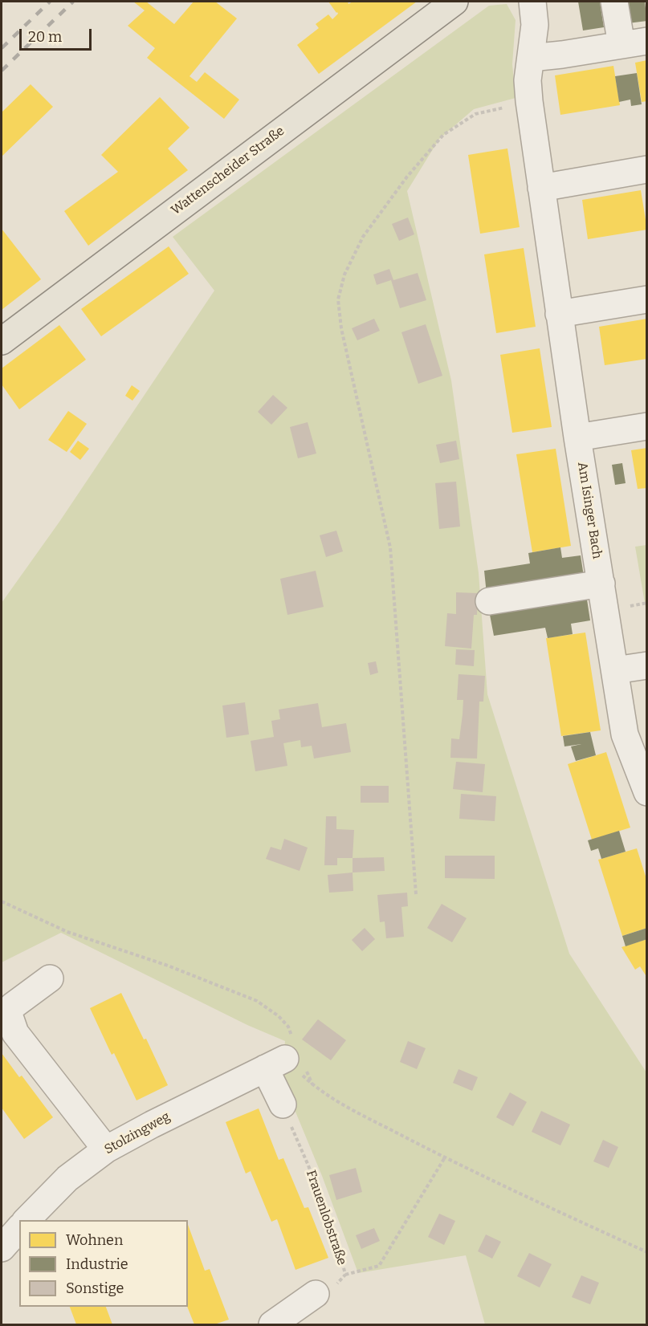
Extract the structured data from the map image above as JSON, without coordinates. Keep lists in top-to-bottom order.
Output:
{
  "streets": {
    "main road": ["Wattenscheider Straße"],
    "street": ["Am Isinger Bach", "Stolzingweg"],
    "path": ["Frauenlobstraße"]
  },
  "legend": ["Wohnen", "Industrie", "Sonstige"],
  "scale_bar": "20 m"
}
